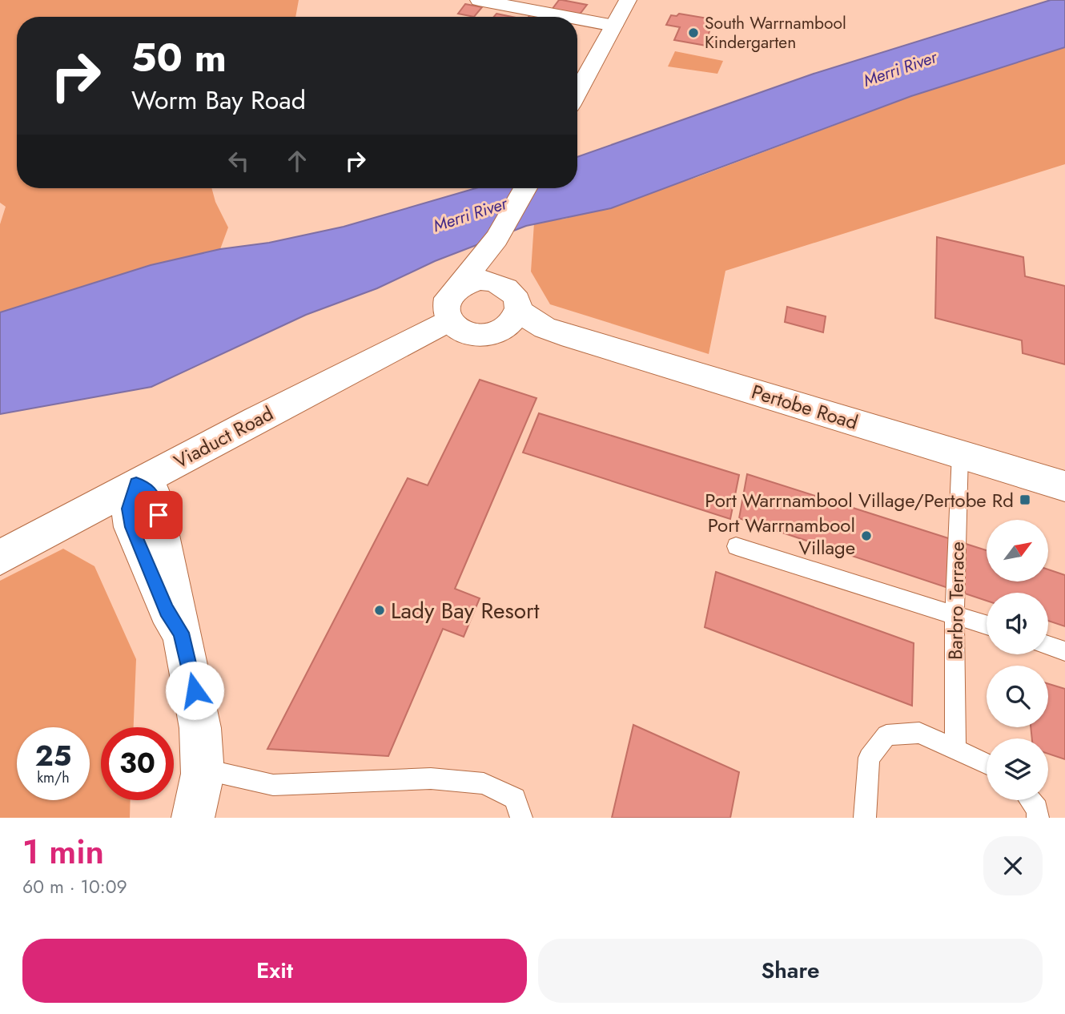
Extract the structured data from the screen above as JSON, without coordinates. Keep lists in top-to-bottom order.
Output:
{
  "streets": {
    "street": ["Pertobe Road", "Viaduct Road"],
    "lane": ["Barbro Terrace"]
  },
  "crossings": [
    ["Pertobe Road", "Viaduct Road"],
    ["Pertobe Road", "Barbro Terrace"]
  ],
  "water": ["Merri River"],
  "places": {
    "other": ["South Warrnambool Kindergarten", "Port Warrnambool Village", "Lady Bay Resort"],
    "transit": ["Port Warrnambool Village/Pertobe Rd"]
  },
  "north": "top right",
  "page": {
    "turn": ["50 m", "Worm Bay Road"],
    "speed": "25 km/h",
    "limit": "30",
    "heading": ["1 min", "60 m · 10:09"],
    "buttons": ["Exit", "Share"]
  }
}
